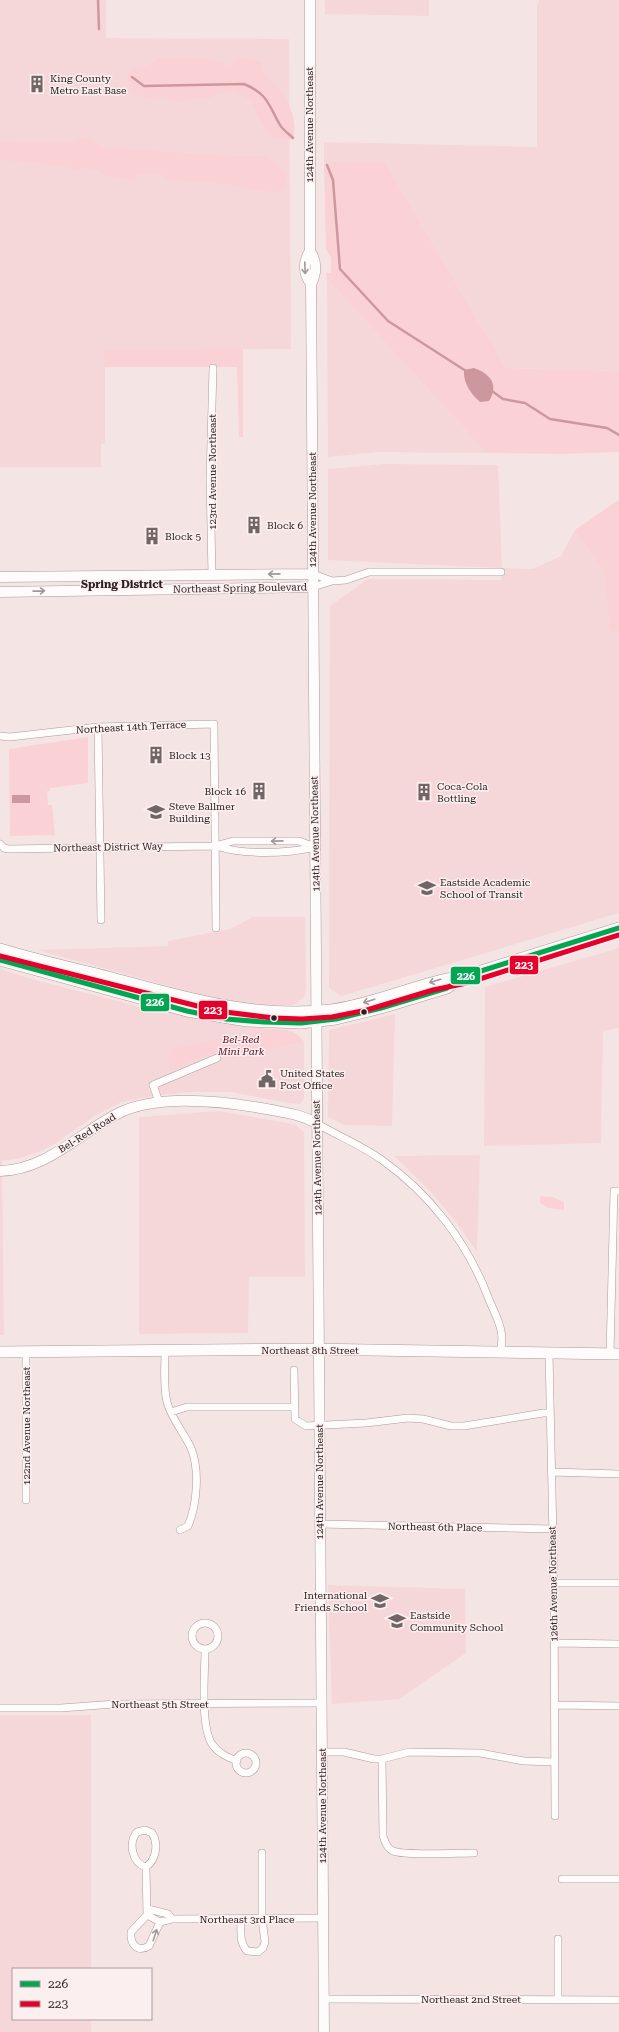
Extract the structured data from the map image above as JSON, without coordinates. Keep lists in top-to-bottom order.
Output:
{
  "streets": {
    "main road": ["Northeast 8th Street"],
    "street": [
      "124th Avenue Northeast",
      "123rd Avenue Northeast",
      "Northeast Spring Boulevard",
      "Northeast 14th Terrace",
      "Northeast District Way",
      "Bel-Red Road",
      "122nd Avenue Northeast",
      "Northeast 6th Place",
      "126th Avenue Northeast",
      "Northeast 5th Street",
      "Northeast 3rd Place",
      "Northeast 2nd Street"
    ]
  },
  "crossings": [
    ["124th Avenue Northeast", "Northeast Spring Boulevard"],
    ["124th Avenue Northeast", "Northeast District Way"],
    ["124th Avenue Northeast", "Bel-Red Road"],
    ["124th Avenue Northeast", "Northeast 8th Street"],
    ["124th Avenue Northeast", "Northeast 6th Place"],
    ["124th Avenue Northeast", "Northeast 5th Street"],
    ["124th Avenue Northeast", "Northeast 3rd Place"],
    ["124th Avenue Northeast", "Northeast 2nd Street"],
    ["123rd Avenue Northeast", "Northeast Spring Boulevard"],
    ["Northeast 14th Terrace", "Northeast District Way"],
    ["Northeast 8th Street", "122nd Avenue Northeast"],
    ["Northeast 8th Street", "126th Avenue Northeast"],
    ["Northeast 6th Place", "126th Avenue Northeast"]
  ],
  "districts": ["Spring District"],
  "parks": ["Bel-Red Mini Park"],
  "places": {
    "building": [
      "King County Metro East Base",
      "Block 6",
      "Block 5",
      "Block 13",
      "Block 16",
      "Coca-Cola Bottling"
    ],
    "school or university": [
      "Steve Ballmer Building",
      "Eastside Academic School of Transit",
      "International Friends School",
      "Eastside Community School"
    ],
    "public building": ["United States Post Office"]
  },
  "lines": ["transit line 226", "transit line 223"],
  "legend": ["226", "223"]
}
